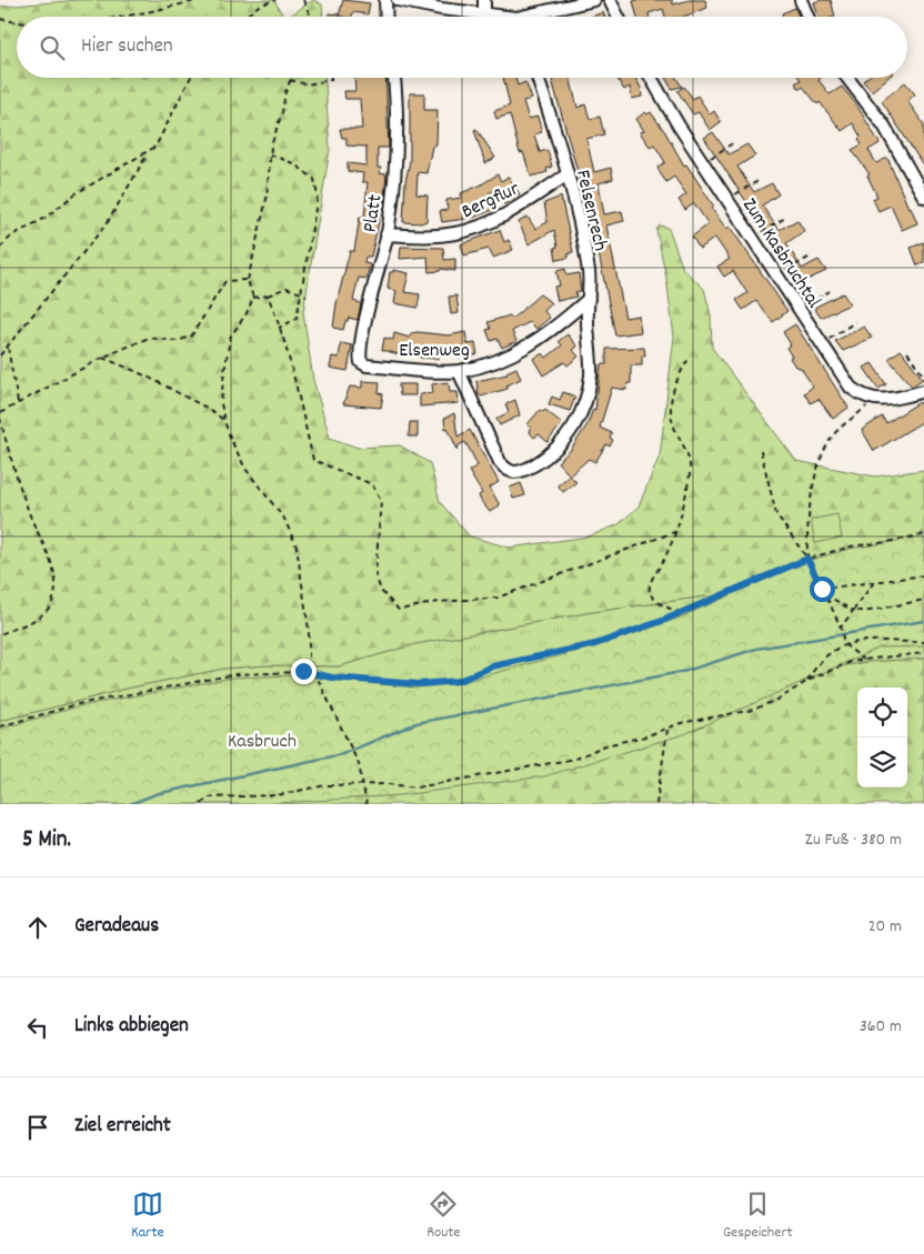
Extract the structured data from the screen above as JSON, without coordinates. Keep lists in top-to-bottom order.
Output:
{
  "streets": {
    "street": [
      "Bergflur",
      "Felsenrech",
      "Platt",
      "Zum Kasbruchtal",
      "Elsenweg"
    ]
  },
  "crossings": [
    ["Bergflur", "Felsenrech"],
    ["Bergflur", "Platt"],
    ["Felsenrech", "Elsenweg"],
    ["Platt", "Elsenweg"]
  ],
  "parks": ["Kasbruch"],
  "page": {
    "search": "Hier suchen",
    "heading": ["5 Min.", "Zu Fuß · 380 m"],
    "list": [
      ["Geradeaus", "20 m"],
      ["Links abbiegen", "360 m"],
      "Ziel erreicht"
    ],
    "nav": ["Karte", "Route", "Gespeichert"]
  }
}
